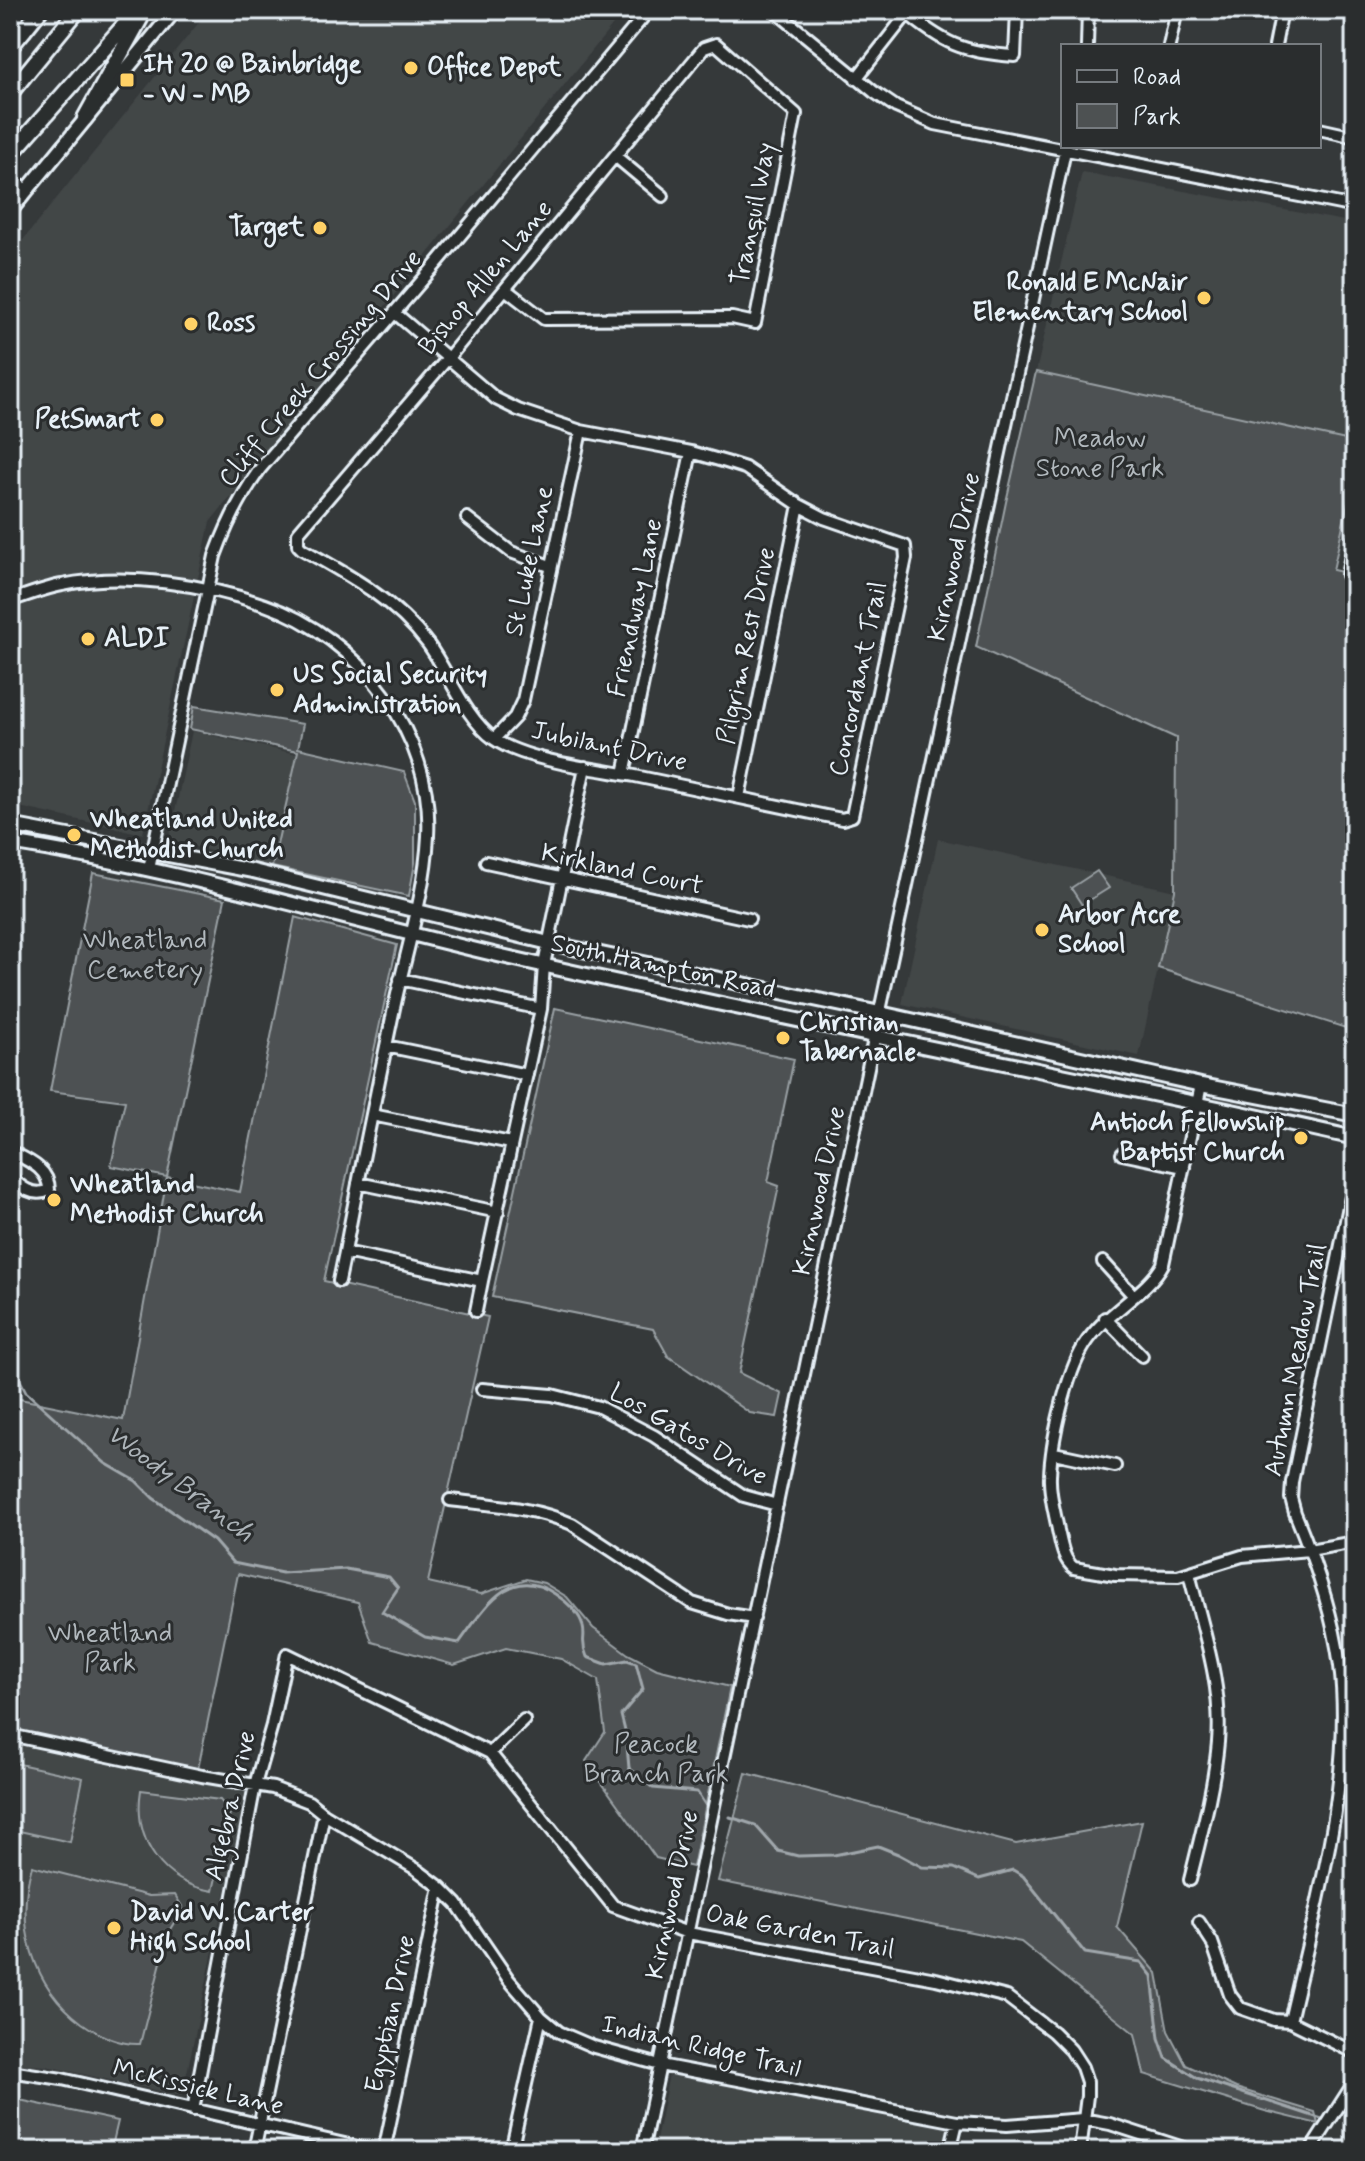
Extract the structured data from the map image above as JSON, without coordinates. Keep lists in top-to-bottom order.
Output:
{
  "streets": {
    "main road": ["South Hampton Road"],
    "street": [
      "Tranquil Way",
      "Bishop Allen Lane",
      "Cliff Creek Crossing Drive",
      "Kirnwood Drive",
      "St Luke Lane",
      "Friendway Lane",
      "Pilgrim Rest Drive",
      "Concordant Trail",
      "Jubilant Drive",
      "Kirkland Court",
      "Autumn Meadow Trail",
      "Los Gatos Drive",
      "Algebra Drive",
      "Oak Garden Trail",
      "Egyptian Drive",
      "Indian Ridge Trail",
      "McKissick Lane"
    ]
  },
  "crossings": [
    ["Tranquil Way", "Bishop Allen Lane"],
    ["Bishop Allen Lane", "Jubilant Drive"],
    ["Cliff Creek Crossing Drive", "South Hampton Road"],
    ["Kirnwood Drive", "South Hampton Road"],
    ["Kirnwood Drive", "Los Gatos Drive"],
    ["Kirnwood Drive", "Oak Garden Trail"],
    ["Kirnwood Drive", "Indian Ridge Trail"],
    ["St Luke Lane", "Jubilant Drive"],
    ["Friendway Lane", "Jubilant Drive"],
    ["Pilgrim Rest Drive", "Concordant Trail"],
    ["Pilgrim Rest Drive", "Jubilant Drive"],
    ["Concordant Trail", "Jubilant Drive"],
    ["Algebra Drive", "Oak Garden Trail"],
    ["Algebra Drive", "Indian Ridge Trail"],
    ["Algebra Drive", "McKissick Lane"],
    ["Oak Garden Trail", "Indian Ridge Trail"],
    ["Egyptian Drive", "Indian Ridge Trail"]
  ],
  "water": ["Woody Branch"],
  "parks": [
    "Meadow Stone Park",
    "Wheatland Cemetery",
    "Wheatland Park",
    "Peacock Branch Park"
  ],
  "places": {
    "other": [
      "Office Depot",
      "Target",
      "Ronald E McNair Elementary School",
      "Ross",
      "PetSmart",
      "ALDI",
      "US Social Security Administration",
      "Wheatland United Methodist Church",
      "Arbor Acre School",
      "Christian Tabernacle",
      "Antioch Fellowship Baptist Church",
      "Wheatland Methodist Church",
      "David W. Carter High School"
    ],
    "transit": ["IH 20 @ Bainbridge - W - MB"]
  },
  "legend": ["Road", "Park"]
}
